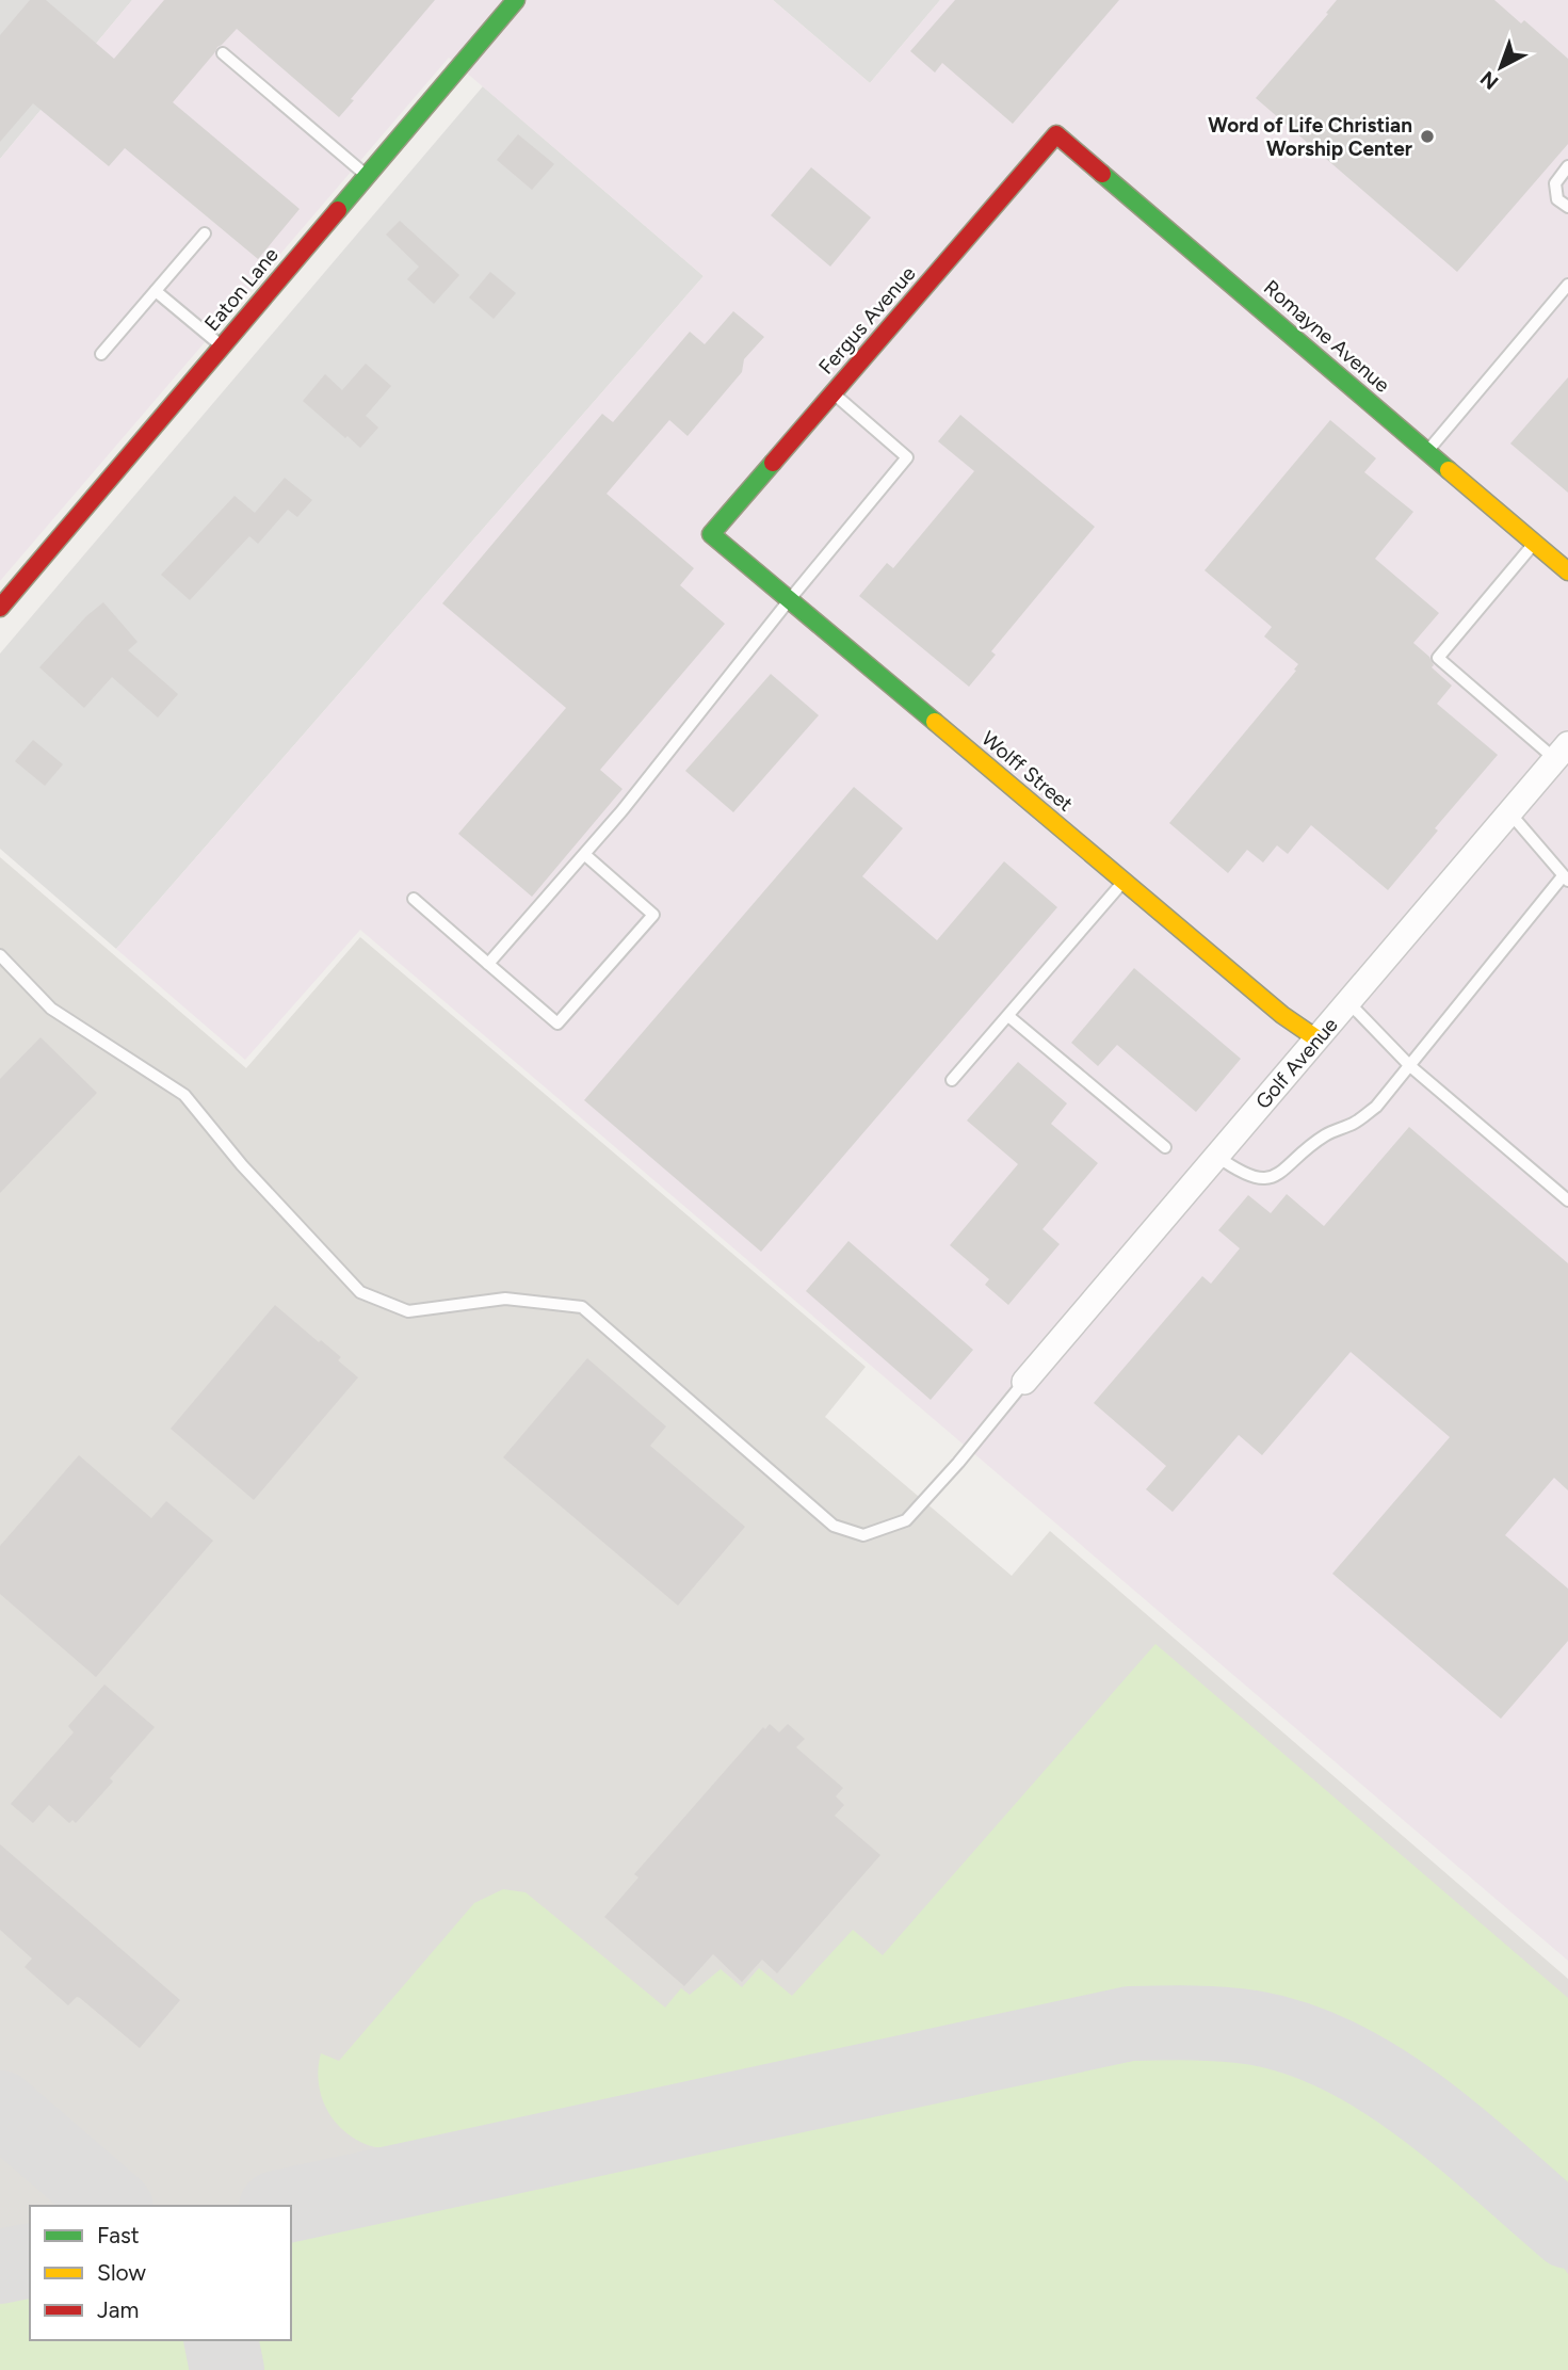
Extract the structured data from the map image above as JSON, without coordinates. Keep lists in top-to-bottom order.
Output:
{
  "streets": {
    "street": [
      "Eaton Lane",
      "Fergus Avenue",
      "Romayne Avenue",
      "Wolff Street",
      "Golf Avenue"
    ]
  },
  "crossings": [
    ["Fergus Avenue", "Romayne Avenue"],
    ["Fergus Avenue", "Wolff Street"],
    ["Wolff Street", "Golf Avenue"]
  ],
  "places": ["Word of Life Christian Worship Center"],
  "legend": ["Fast", "Slow", "Jam"],
  "north": "bottom left"
}
